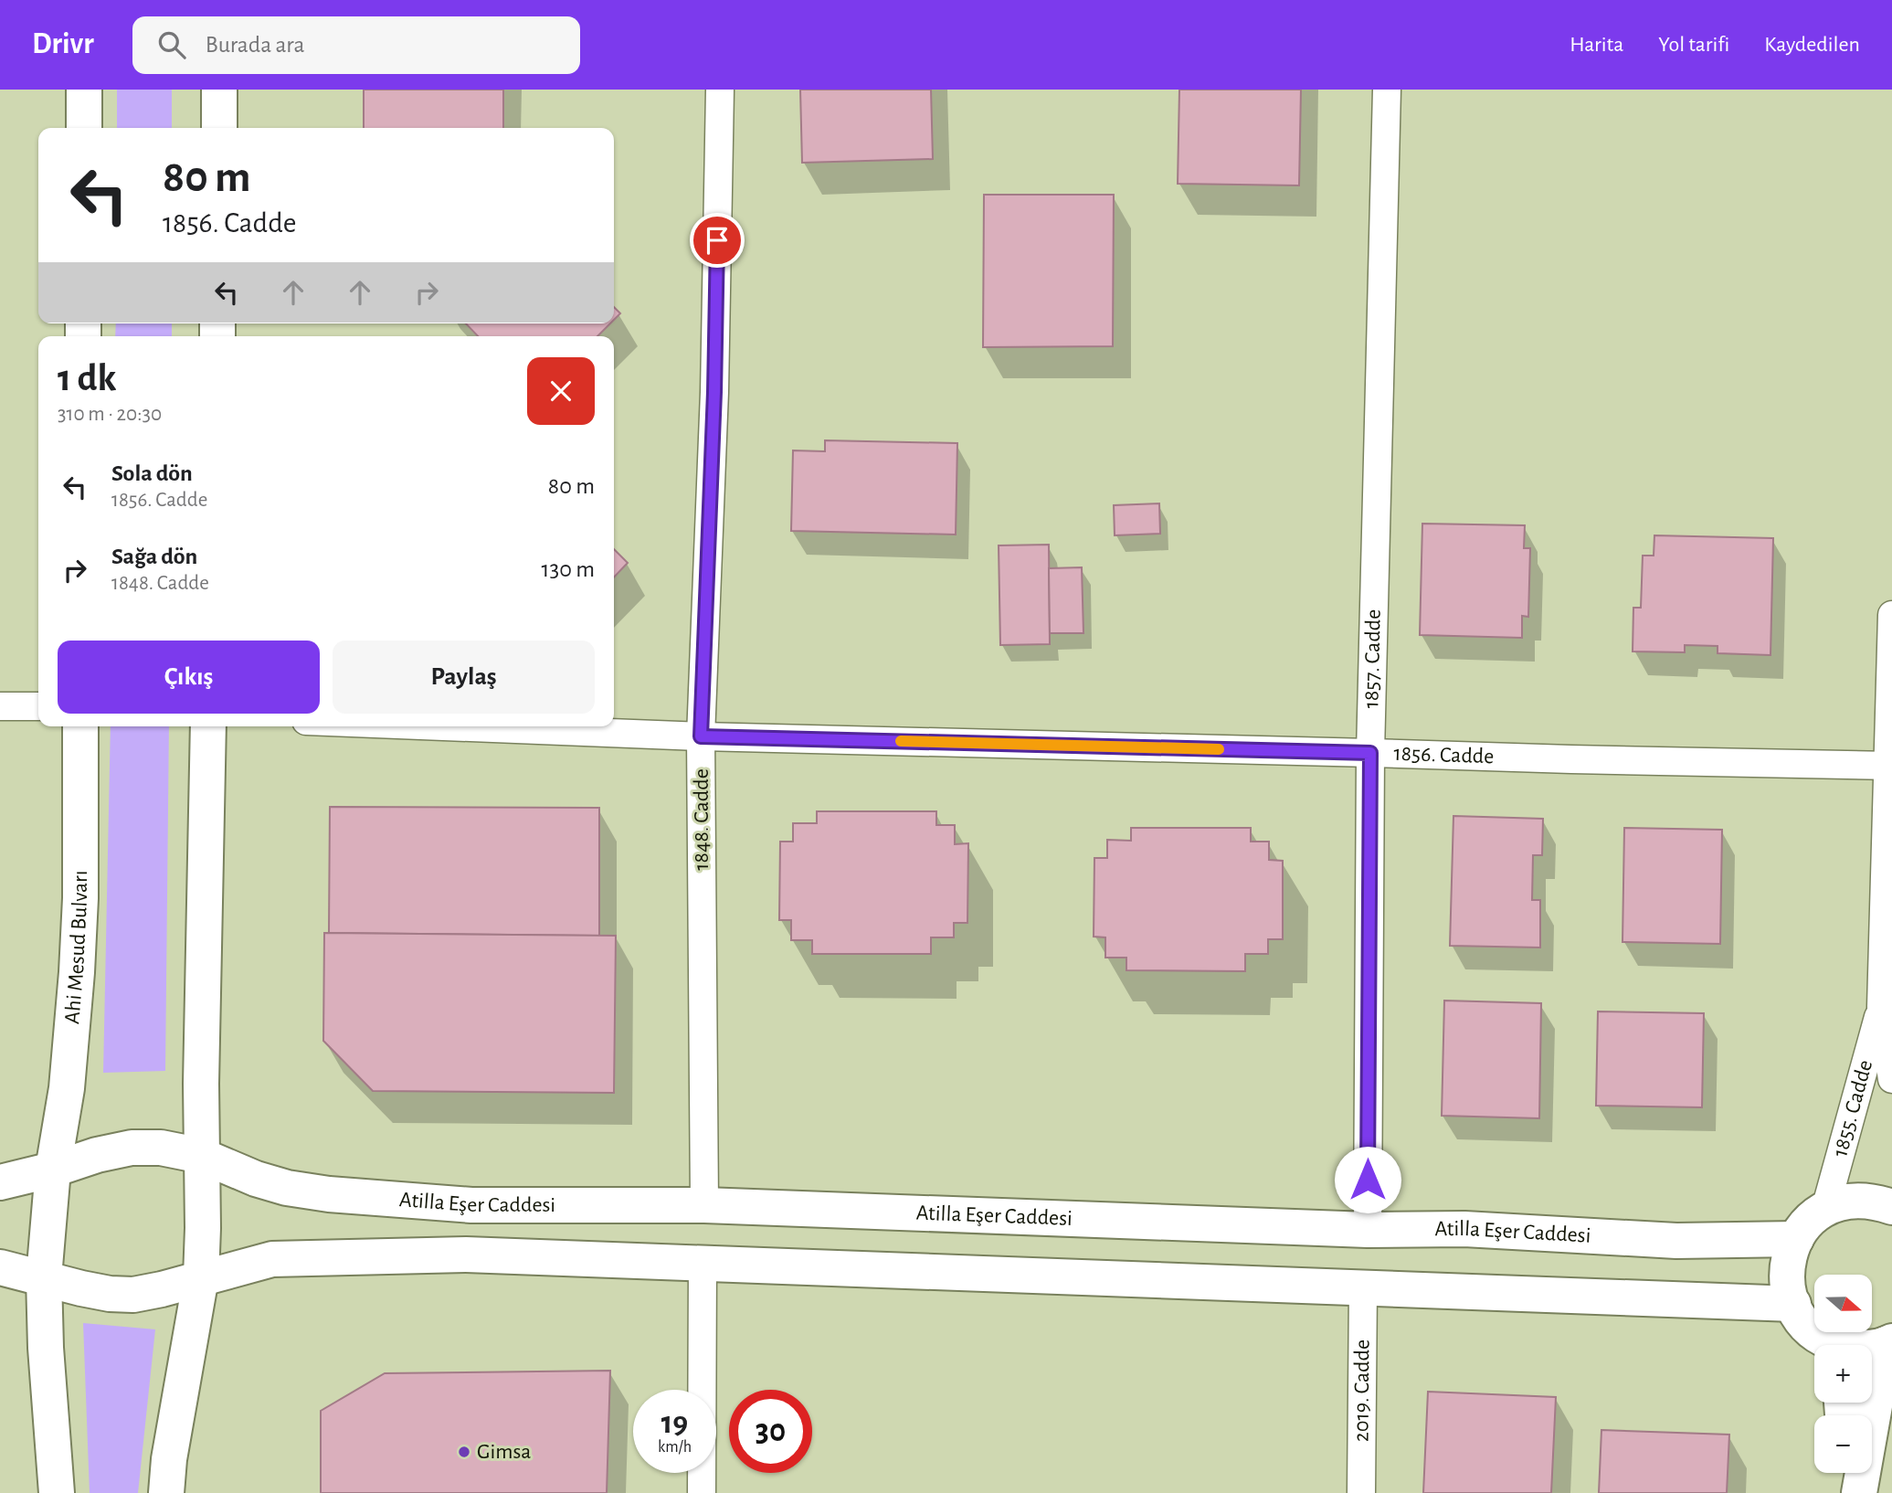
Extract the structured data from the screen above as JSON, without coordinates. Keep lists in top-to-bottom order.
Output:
{
  "streets": {
    "main road": ["Ahi Mesud Bulvarı", "Atilla Eşer Caddesi"],
    "street": [
      "1857. Cadde",
      "1856. Cadde",
      "1848. Cadde",
      "1855. Cadde",
      "2019. Cadde"
    ]
  },
  "crossings": [
    ["1857. Cadde", "1856. Cadde"],
    ["1857. Cadde", "Atilla Eşer Caddesi"],
    ["1856. Cadde", "1848. Cadde"],
    ["1856. Cadde", "1855. Cadde"],
    ["1848. Cadde", "Atilla Eşer Caddesi"],
    ["Ahi Mesud Bulvarı", "Atilla Eşer Caddesi"]
  ],
  "places": ["Gimsa"],
  "north": "right",
  "page": {
    "header": "Drivr",
    "search": "Burada ara",
    "nav": ["Harita", "Yol tarifi", "Kaydedilen"],
    "turn": ["80 m", "1856. Cadde"],
    "heading": ["1 dk", "310 m · 20:30"],
    "list": [
      {
        "name": "Sola dön",
        "note": "1856. Cadde",
        "value": "80 m"
      },
      {
        "name": "Sağa dön",
        "note": "1848. Cadde",
        "value": "130 m"
      }
    ],
    "buttons": ["Çıkış", "Paylaş"],
    "map_buttons": ["+", "−"],
    "speed": "19 km/h",
    "limit": "30"
  }
}
